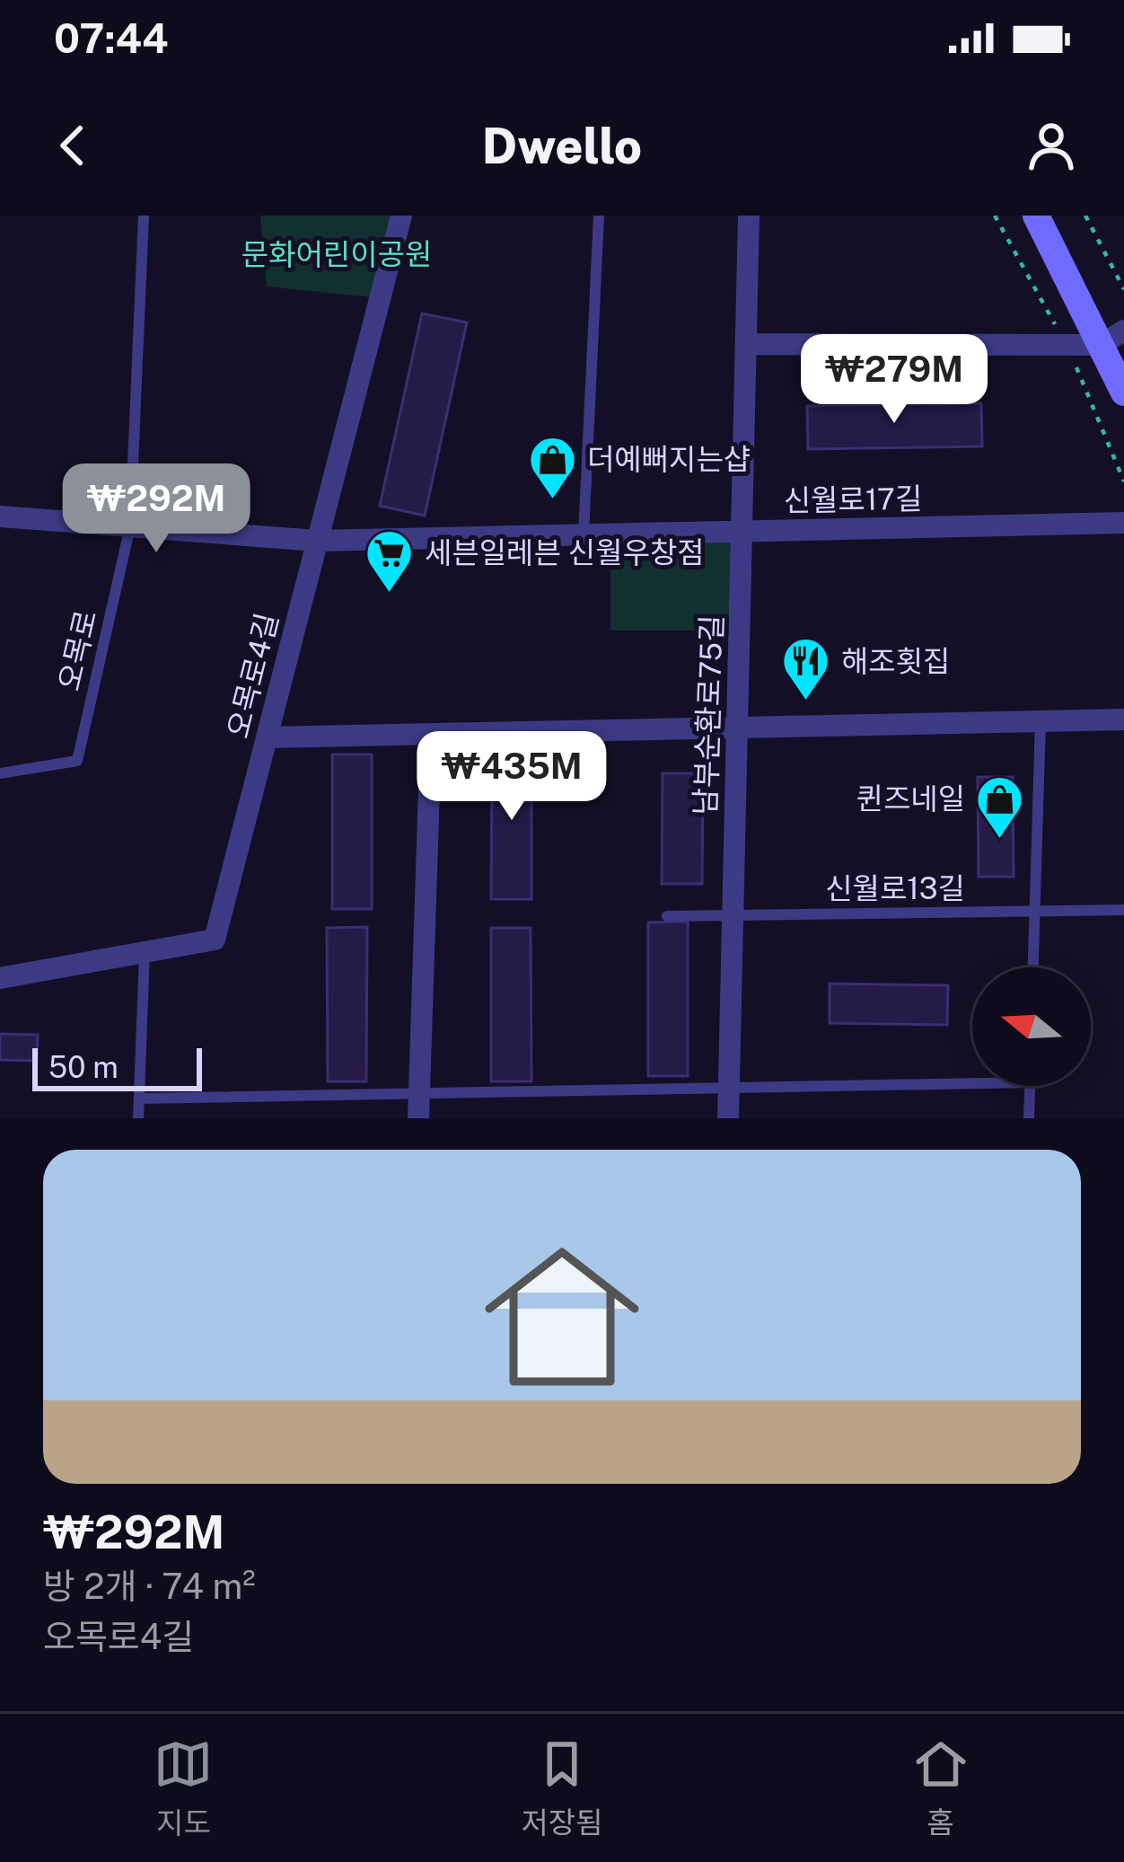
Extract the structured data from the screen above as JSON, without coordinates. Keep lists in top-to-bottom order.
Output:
{
  "streets": {
    "street": ["신월로17길", "오목로4길", "남부순환로75길"],
    "lane": ["오목로", "신월로13길"]
  },
  "crossings": [
    ["신월로17길", "오목로"],
    ["신월로17길", "오목로4길"],
    ["신월로17길", "남부순환로75길"],
    ["남부순환로75길", "신월로13길"]
  ],
  "parks": ["문화어린이공원"],
  "places": {
    "shop": ["더예뻐지는샵", "퀸즈네일"],
    "supermarket": ["세븐일레븐 신월우창점"],
    "restaurant": ["해조횟집"]
  },
  "scale_bar": "50 m",
  "north": "left",
  "page": {
    "status": "07:44",
    "header": "Dwello",
    "price": ["₩279M", "₩292M", "₩435M"],
    "scale": "50 m",
    "list": [
      {
        "name": "₩292M",
        "note": "방 2개 · 74 m² · 오목로4길"
      }
    ],
    "tabs": ["지도", "저장됨", "홈"]
  }
}
